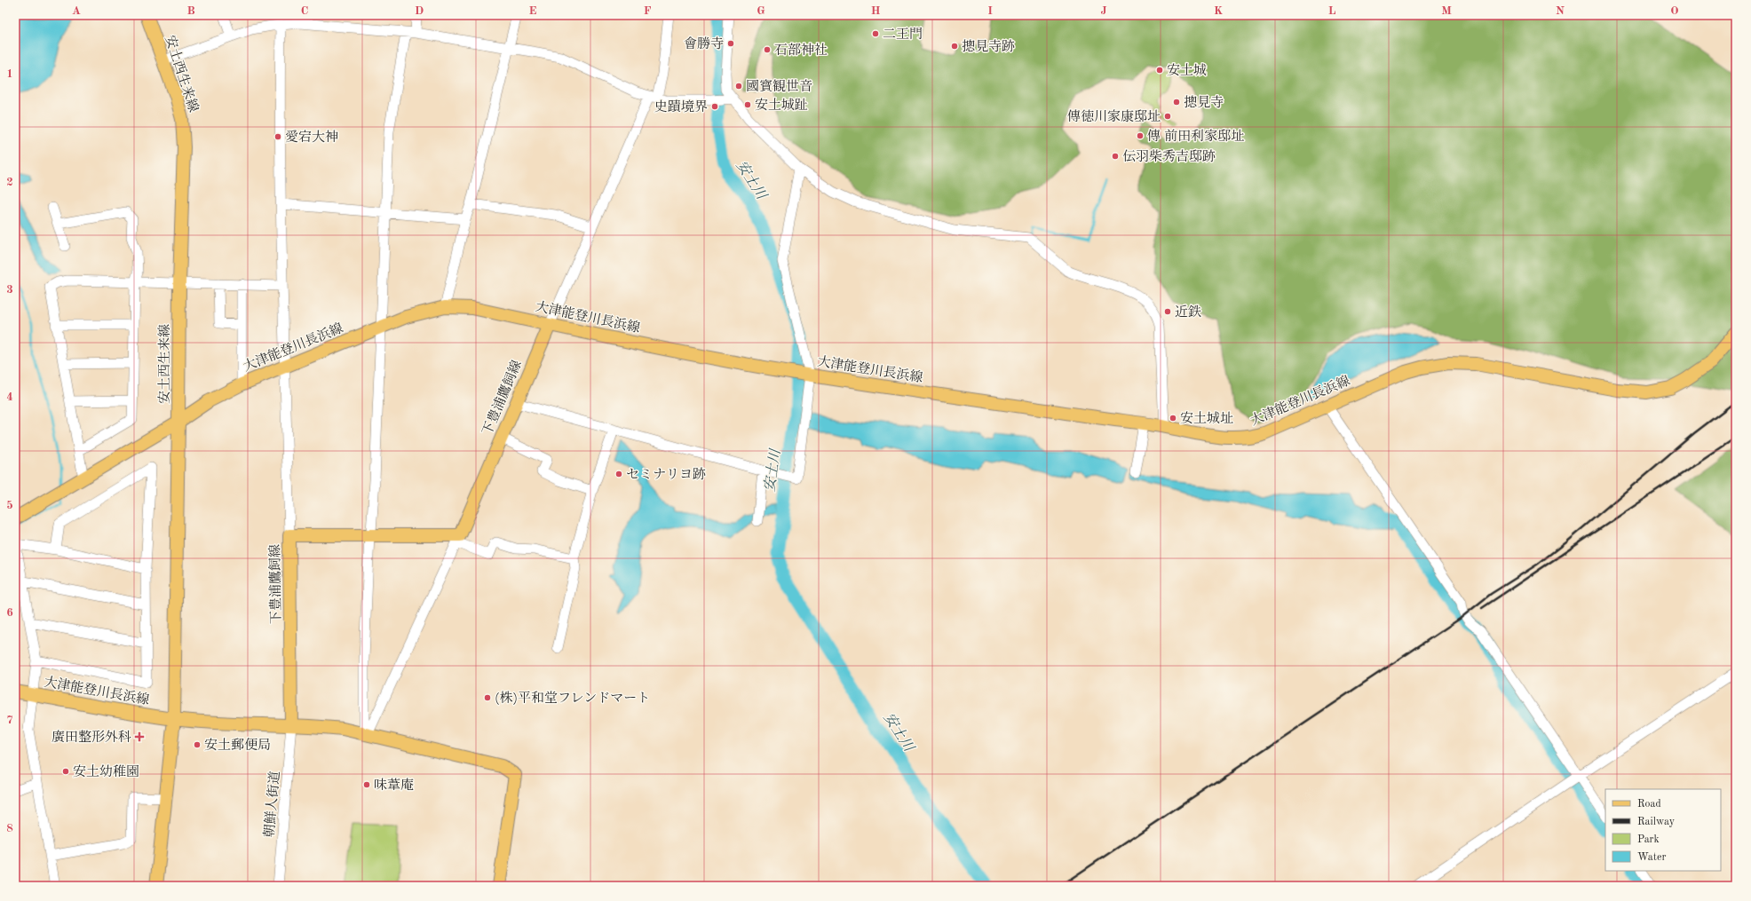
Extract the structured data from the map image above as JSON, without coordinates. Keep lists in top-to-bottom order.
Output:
{
  "streets": {
    "main road": ["安土西生来線", "大津能登川長浜線", "下豊浦鷹飼線"],
    "street": ["朝鮮人街道"]
  },
  "crossings": [
    ["安土西生来線", "大津能登川長浜線"],
    ["大津能登川長浜線", "下豊浦鷹飼線"],
    ["下豊浦鷹飼線", "朝鮮人街道"]
  ],
  "water": ["安土川"],
  "places": {
    "other": [
      "二王門",
      "會勝寺",
      "摠見寺跡",
      "石部神社",
      "安土城",
      "國寳観世音",
      "摠見寺",
      "安土城趾",
      "史蹟境界",
      "傳徳川家康邸址",
      "傳 前田利家邸址",
      "愛宕大神",
      "伝羽柴秀吉邸跡",
      "近鉄",
      "安土城址",
      "セミナリヨ跡",
      "(株)平和堂フレンドマート",
      "安土郵便局",
      "安土幼稚園",
      "味葦庵"
    ],
    "health": ["廣田整形外科"]
  },
  "legend": [
    "Road",
    "Railway",
    "Park",
    "Water"
  ],
  "grid": {
    "columns": [
      "A",
      "B",
      "C",
      "D",
      "E",
      "F",
      "G",
      "H",
      "I",
      "J",
      "K",
      "L",
      "M",
      "N",
      "O"
    ],
    "rows": [
      "1",
      "2",
      "3",
      "4",
      "5",
      "6",
      "7",
      "8"
    ]
  }
}
